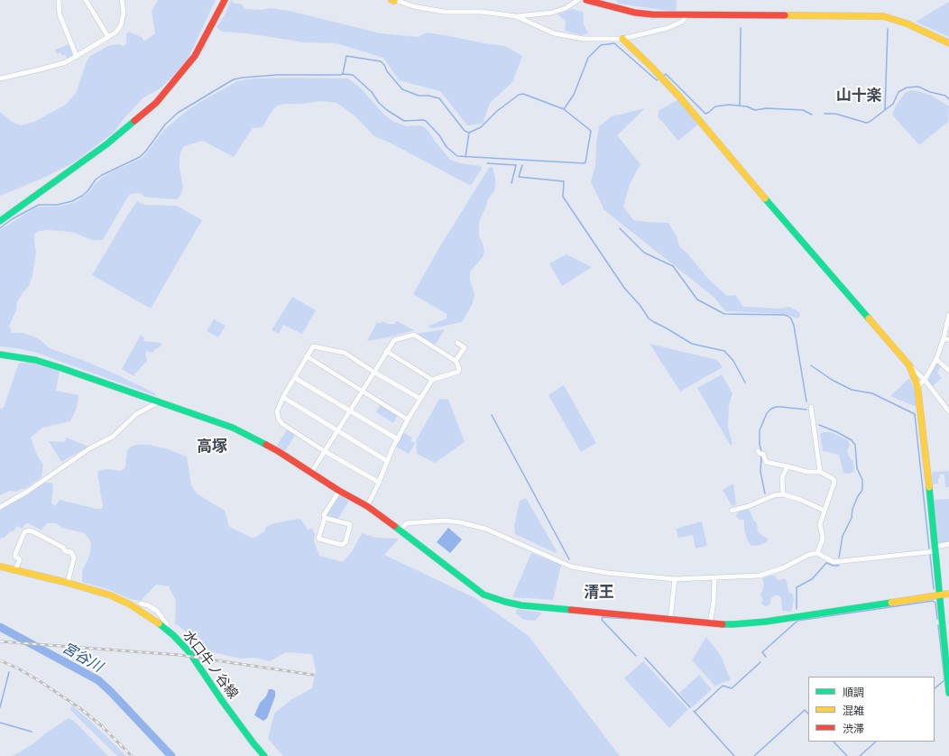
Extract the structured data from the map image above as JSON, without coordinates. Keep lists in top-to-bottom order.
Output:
{
  "streets": {
    "street": ["水口牛ノ谷線"]
  },
  "districts": ["山十楽", "高塚", "清王"],
  "water": ["宮谷川"],
  "legend": ["順調", "混雑", "渋滞"]
}
